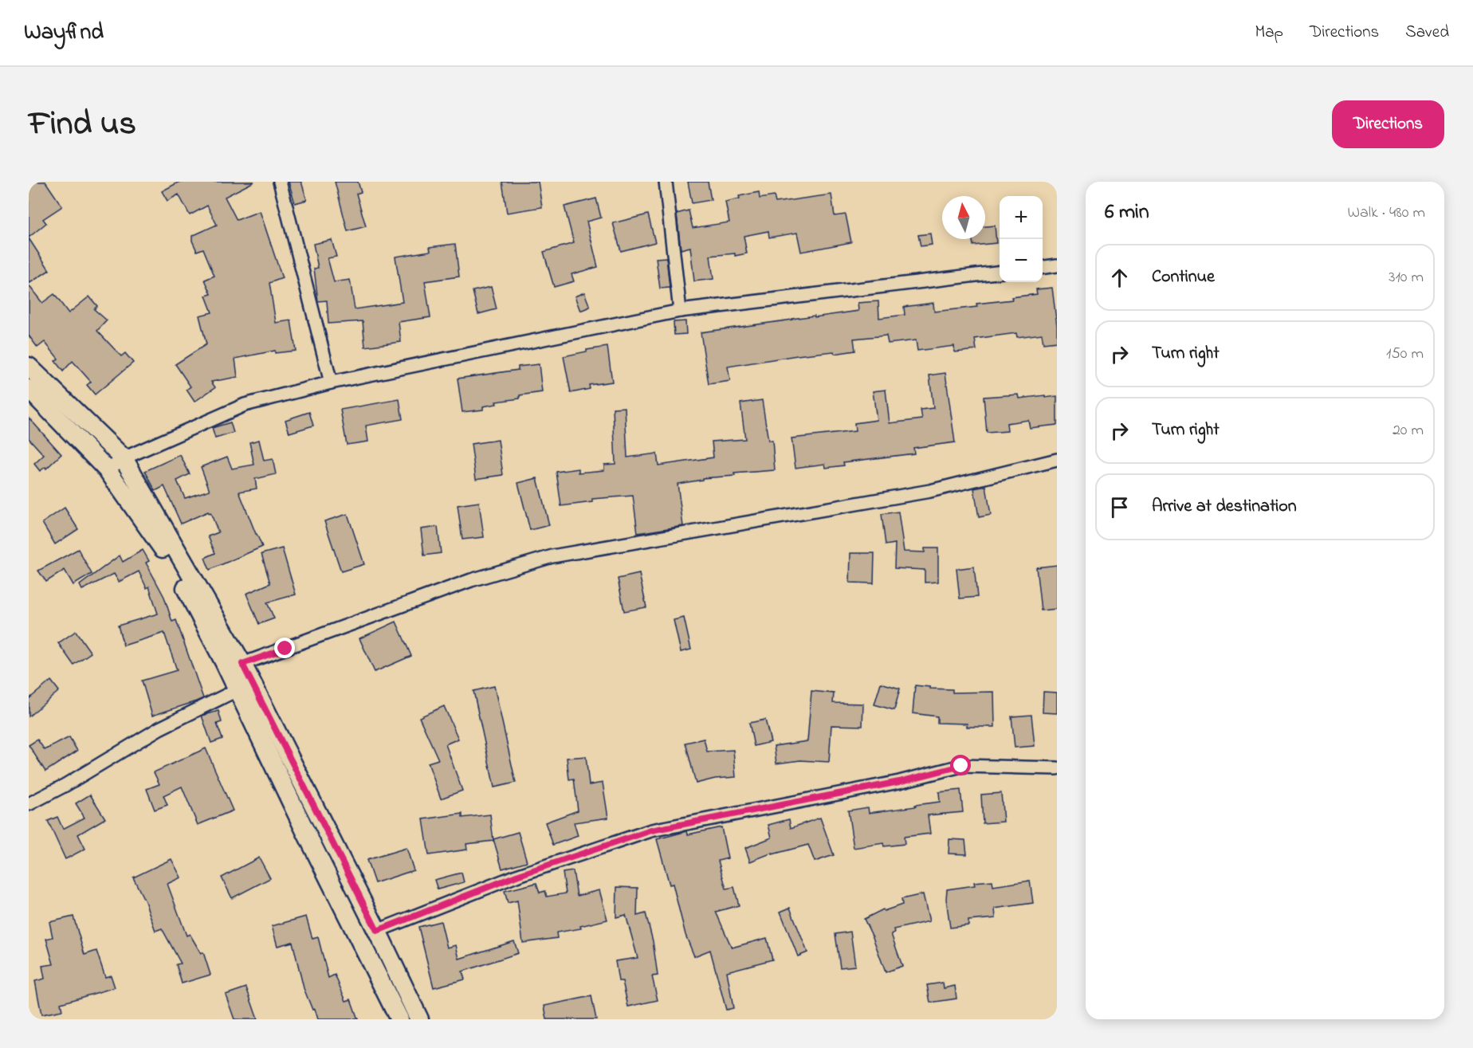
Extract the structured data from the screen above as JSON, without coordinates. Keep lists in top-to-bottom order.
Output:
{
  "north": "top",
  "page": {
    "header": "Wayfind",
    "nav": ["Map", "Directions", "Saved"],
    "title": "Find us",
    "buttons": "Directions",
    "heading": ["6 min", "Walk · 480 m"],
    "map_buttons": ["+", "−"],
    "list": [
      ["Continue", "310 m"],
      ["Turn right", "150 m"],
      ["Turn right", "20 m"],
      "Arrive at destination"
    ]
  }
}
